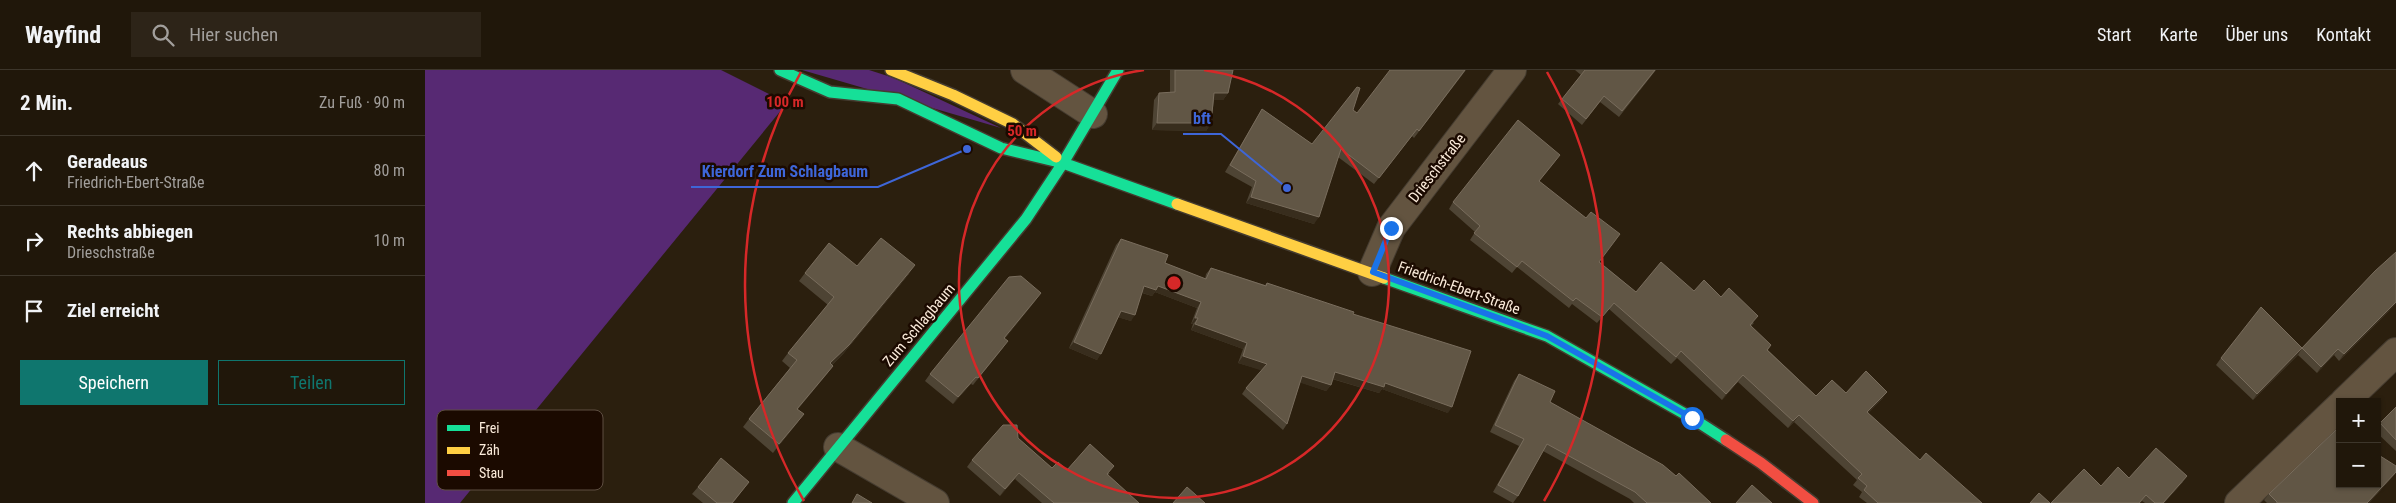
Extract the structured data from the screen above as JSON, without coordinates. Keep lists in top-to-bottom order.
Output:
{
  "streets": {
    "main road": ["Friedrich-Ebert-Straße", "Zum Schlagbaum"],
    "street": ["Drieschstraße"]
  },
  "crossings": [
    ["Drieschstraße", "Friedrich-Ebert-Straße"],
    ["Friedrich-Ebert-Straße", "Zum Schlagbaum"]
  ],
  "places": ["Kierdorf Zum Schlagbaum", "bft"],
  "legend": ["Frei", "Zäh", "Stau"],
  "page": {
    "header": "Wayfind",
    "search": "Hier suchen",
    "nav": [
      "Start",
      "Karte",
      "Über uns",
      "Kontakt"
    ],
    "heading": ["2 Min.", "Zu Fuß · 90 m"],
    "list": [
      ["Geradeaus", "Friedrich-Ebert-Straße", "80 m"],
      ["Rechts abbiegen", "Drieschstraße", "10 m"],
      "Ziel erreicht"
    ],
    "buttons": ["Speichern", "Teilen"],
    "map_buttons": ["+", "−"]
  },
  "rings": ["100 m", "50 m"]
}
